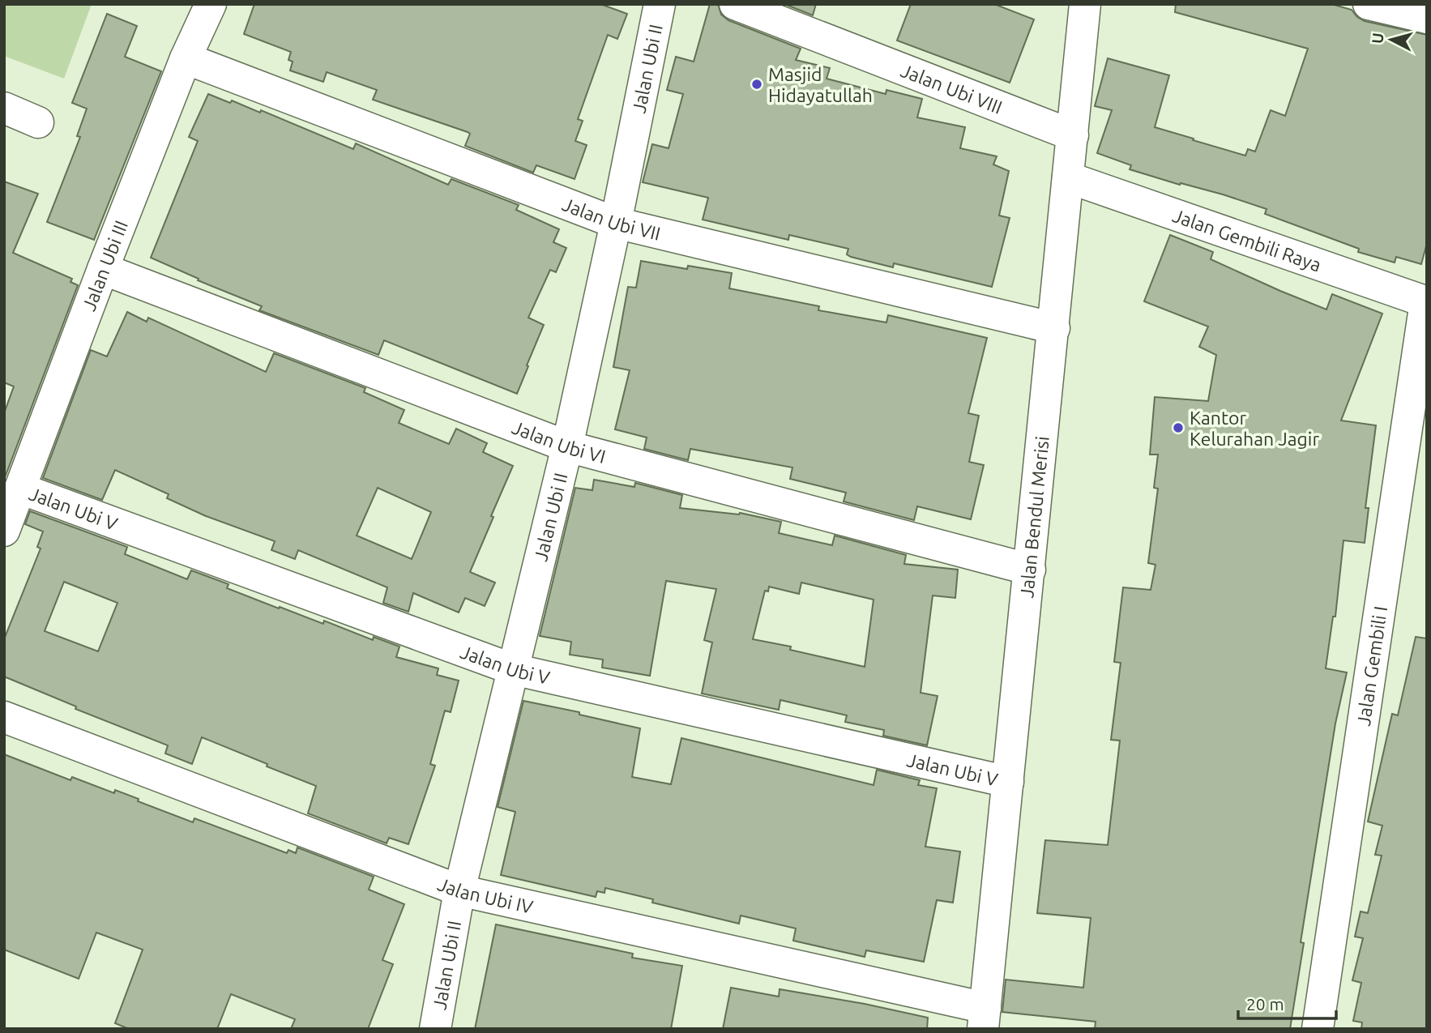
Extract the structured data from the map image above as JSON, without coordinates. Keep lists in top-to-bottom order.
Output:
{
  "streets": {
    "street": [
      "Jalan Ubi II",
      "Jalan Ubi VIII",
      "Jalan Ubi VII",
      "Jalan Gembili Raya",
      "Jalan Ubi III",
      "Jalan Ubi VI",
      "Jalan Ubi V",
      "Jalan Bendul Merisi",
      "Jalan Gembili I",
      "Jalan Ubi IV"
    ]
  },
  "crossings": [
    ["Jalan Ubi II", "Jalan Ubi VII"],
    ["Jalan Ubi II", "Jalan Ubi VI"],
    ["Jalan Ubi II", "Jalan Ubi V"],
    ["Jalan Ubi II", "Jalan Ubi IV"],
    ["Jalan Ubi VIII", "Jalan Bendul Merisi"],
    ["Jalan Ubi VII", "Jalan Ubi III"],
    ["Jalan Ubi VII", "Jalan Bendul Merisi"],
    ["Jalan Gembili Raya", "Jalan Bendul Merisi"],
    ["Jalan Gembili Raya", "Jalan Gembili I"],
    ["Jalan Ubi III", "Jalan Ubi VI"],
    ["Jalan Ubi III", "Jalan Ubi V"],
    ["Jalan Ubi VI", "Jalan Bendul Merisi"],
    ["Jalan Ubi V", "Jalan Bendul Merisi"],
    ["Jalan Bendul Merisi", "Jalan Ubi IV"]
  ],
  "places": ["Masjid Hidayatullah", "Kantor Kelurahan Jagir"],
  "scale_bar": "20 m",
  "north": "left"
}
